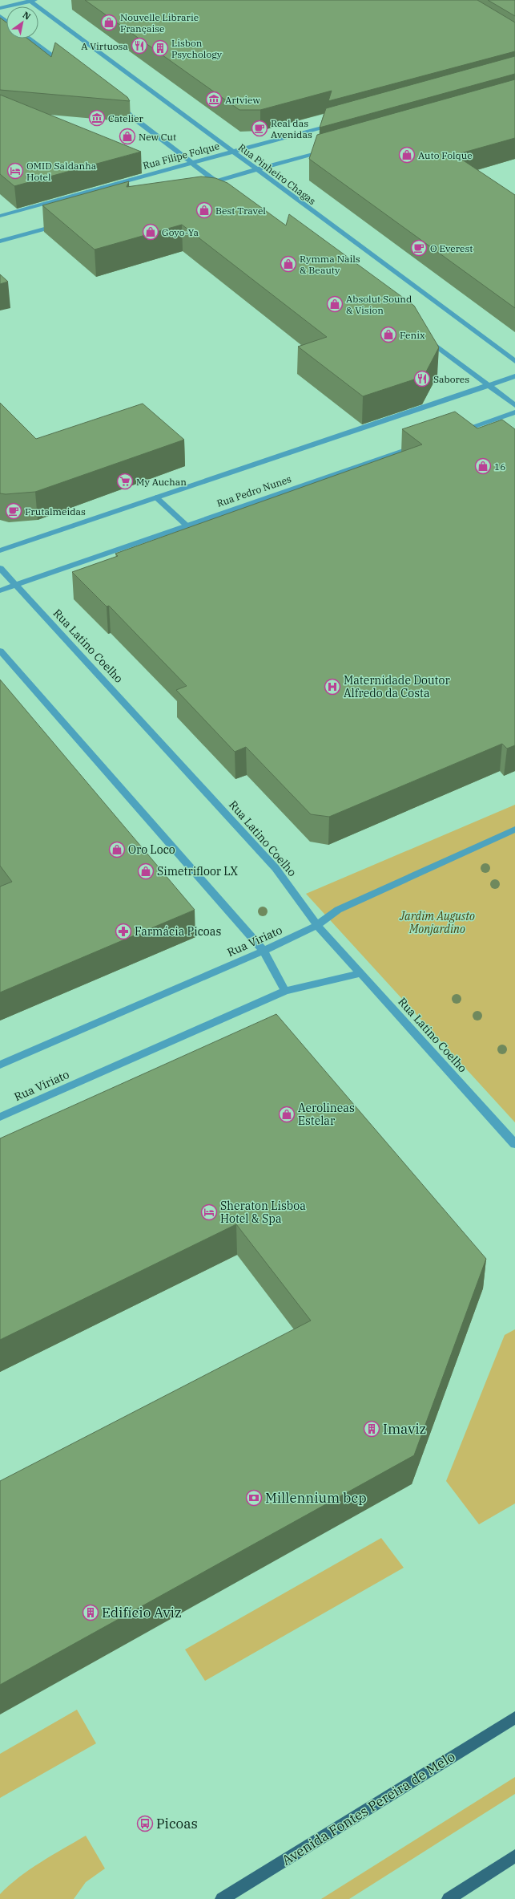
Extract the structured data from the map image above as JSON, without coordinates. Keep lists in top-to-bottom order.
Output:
{
  "streets": {
    "main road": ["Avenida Fontes Pereira de Melo"],
    "street": [
      "Rua Filipe Folque",
      "Rua Pinheiro Chagas",
      "Rua Pedro Nunes",
      "Rua Latino Coelho",
      "Rua Viriato"
    ]
  },
  "crossings": [
    ["Rua Filipe Folque", "Rua Pinheiro Chagas"],
    ["Rua Pedro Nunes", "Rua Latino Coelho"],
    ["Rua Latino Coelho", "Rua Viriato"]
  ],
  "parks": ["Jardim Augusto Monjardino"],
  "places": {
    "shop": [
      "Nouvelle Librarie Française",
      "New Cut",
      "Auto Folque",
      "Best Travel",
      "Goyo-Ya",
      "Rymma Nails & Beauty",
      "Absolut Sound & Vision",
      "Fenix",
      "16",
      "Oro Loco",
      "Simetrifloor LX",
      "Aerolineas Estelar"
    ],
    "restaurant": ["A Virtuosa", "Sabores"],
    "building": ["Lisbon Psychology", "Imaviz", "Edifício Aviz"],
    "museum": ["Artview", "Catelier"],
    "cafe": ["Real das Avenidas", "O Everest", "Frutalmeidas"],
    "hotel": ["OMID Saldanha Hotel", "Sheraton Lisboa Hotel & Spa"],
    "supermarket": ["My Auchan"],
    "hospital": ["Maternidade Doutor Alfredo da Costa"],
    "pharmacy": ["Farmácia Picoas"],
    "bank": ["Millennium bcp"],
    "bus stop": ["Picoas"]
  },
  "north": "top right"
}
